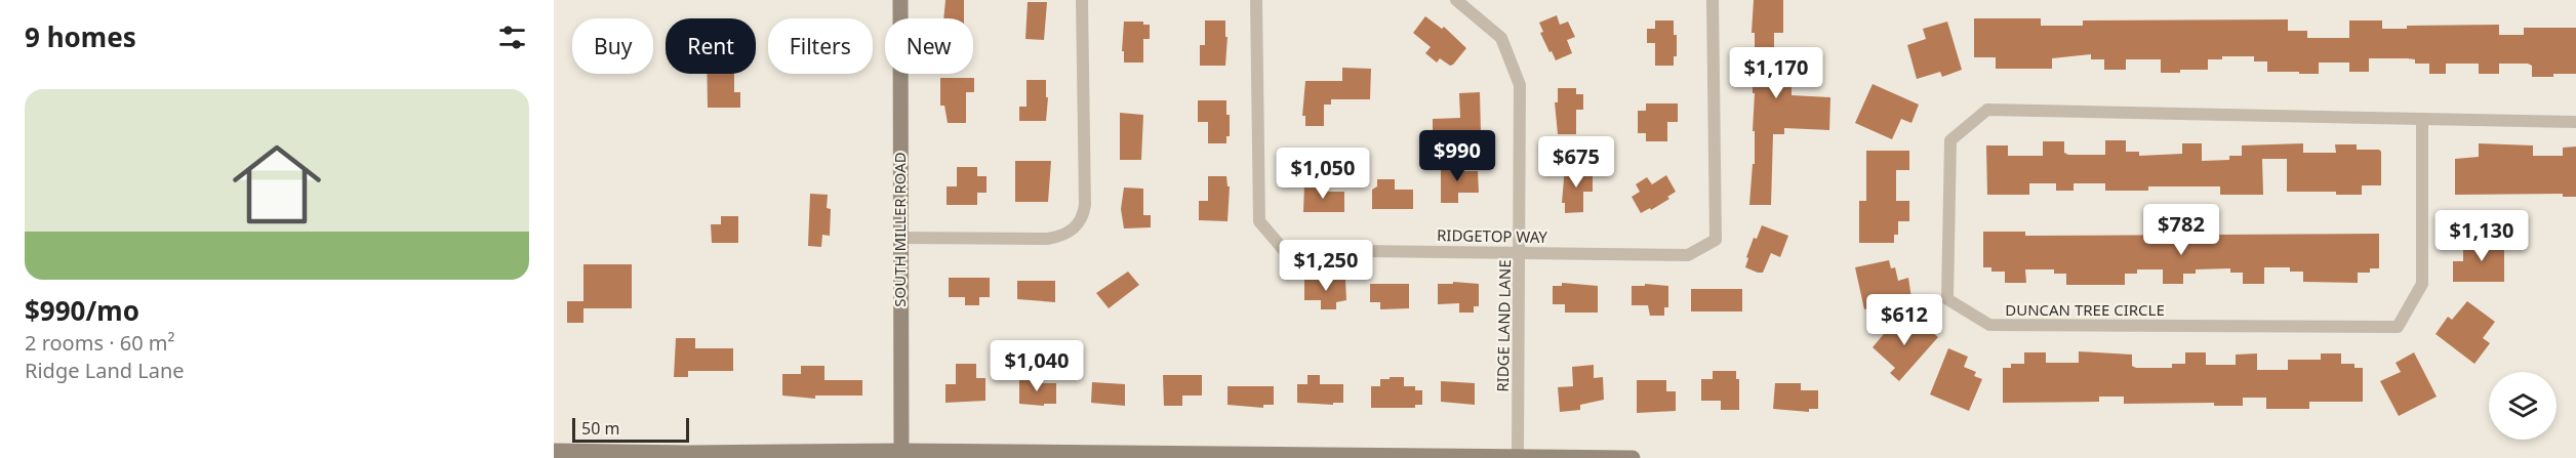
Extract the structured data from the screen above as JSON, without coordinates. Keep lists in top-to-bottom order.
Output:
{
  "streets": {
    "street": [
      "SOUTH MILLER ROAD",
      "RIDGETOP WAY",
      "DUNCAN TREE CIRCLE",
      "RIDGE LAND LANE"
    ]
  },
  "crossings": [
    ["RIDGETOP WAY", "RIDGE LAND LANE"]
  ],
  "scale_bar": "50 m",
  "page": {
    "heading": "9 homes",
    "chip": [
      "Buy",
      "Rent",
      "Filters",
      "New"
    ],
    "price": [
      "$1,170",
      "$990",
      "$675",
      "$1,050",
      "$782",
      "$1,130",
      "$1,250",
      "$612",
      "$1,040"
    ],
    "list": [
      {
        "name": "$990/mo",
        "note": "2 rooms · 60 m² · Ridge Land Lane"
      }
    ],
    "scale": "50 m"
  }
}
